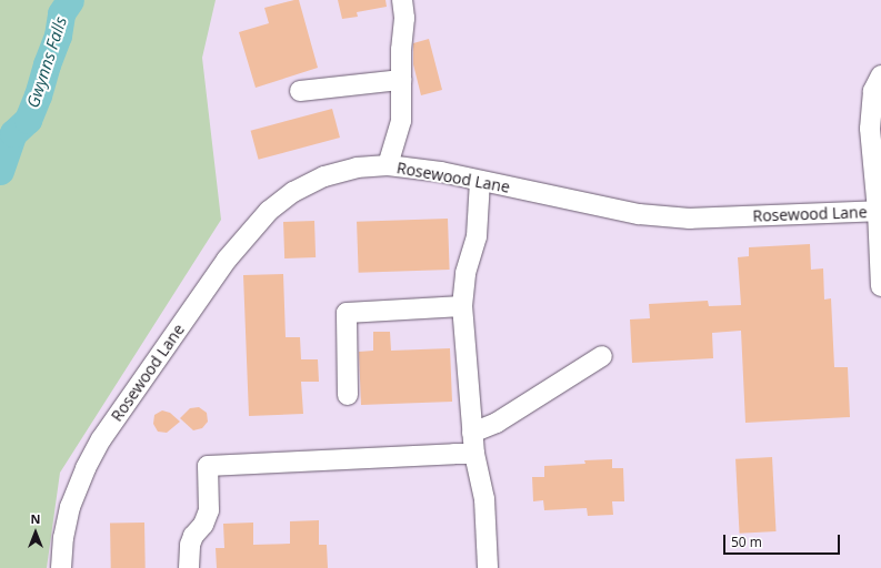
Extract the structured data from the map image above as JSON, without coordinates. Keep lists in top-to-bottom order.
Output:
{
  "streets": {
    "street": ["Rosewood Lane"]
  },
  "water": ["Gwynns Falls"],
  "scale_bar": "50 m",
  "north": "top"
}
